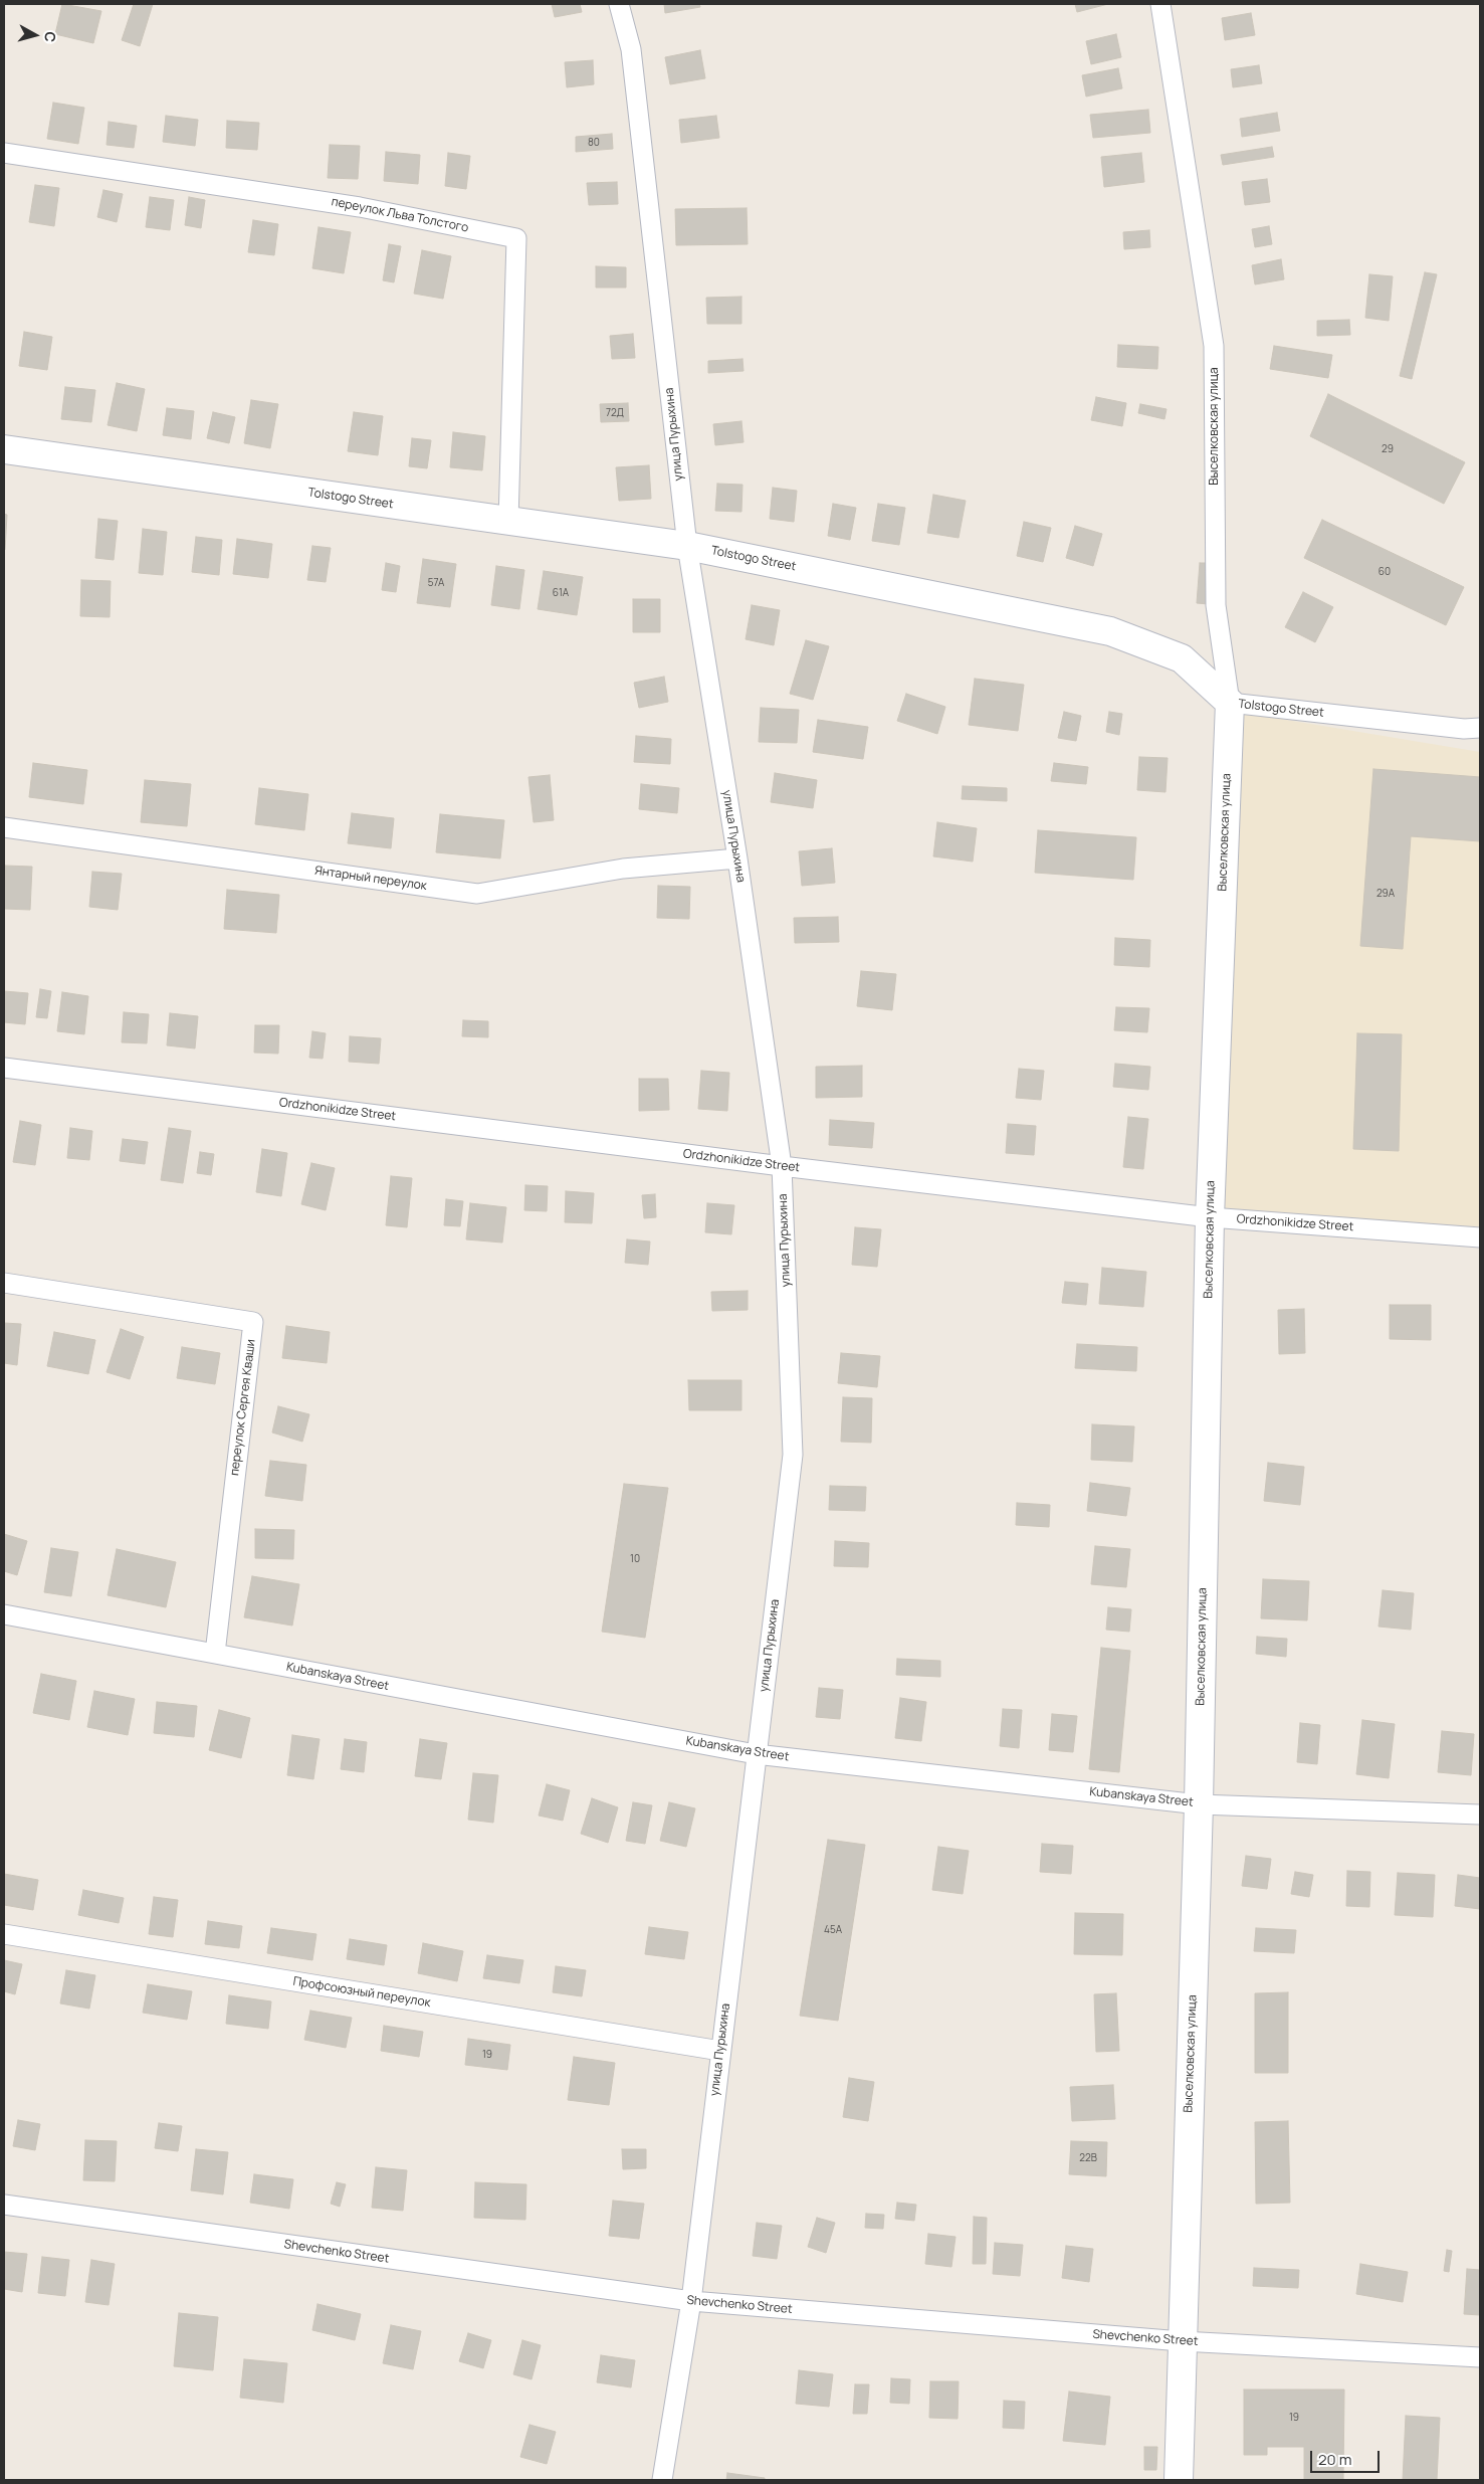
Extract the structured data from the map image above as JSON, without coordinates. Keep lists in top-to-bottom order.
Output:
{
  "streets": {
    "street": [
      "переулок Льва Толстого",
      "Выселковская улица",
      "улица Пурыхина",
      "Tolstogo Street",
      "Янтарный переулок",
      "Ordzhonikidze Street",
      "переулок Сергея Кваши",
      "Kubanskaya Street",
      "Профсоюзный переулок",
      "Shevchenko Street"
    ]
  },
  "crossings": [
    ["переулок Льва Толстого", "Tolstogo Street"],
    ["Выселковская улица", "Tolstogo Street"],
    ["Выселковская улица", "Ordzhonikidze Street"],
    ["Выселковская улица", "Kubanskaya Street"],
    ["Выселковская улица", "Shevchenko Street"],
    ["улица Пурыхина", "Tolstogo Street"],
    ["улица Пурыхина", "Янтарный переулок"],
    ["улица Пурыхина", "Ordzhonikidze Street"],
    ["улица Пурыхина", "Kubanskaya Street"],
    ["улица Пурыхина", "Профсоюзный переулок"],
    ["улица Пурыхина", "Shevchenko Street"],
    ["переулок Сергея Кваши", "Kubanskaya Street"]
  ],
  "house_numbers": [
    "80",
    "72Д",
    "29",
    "60",
    "57А",
    "61А",
    "29А",
    "10",
    "45А",
    "19",
    "22В",
    "19"
  ],
  "scale_bar": "20 m",
  "north": "right"
}
